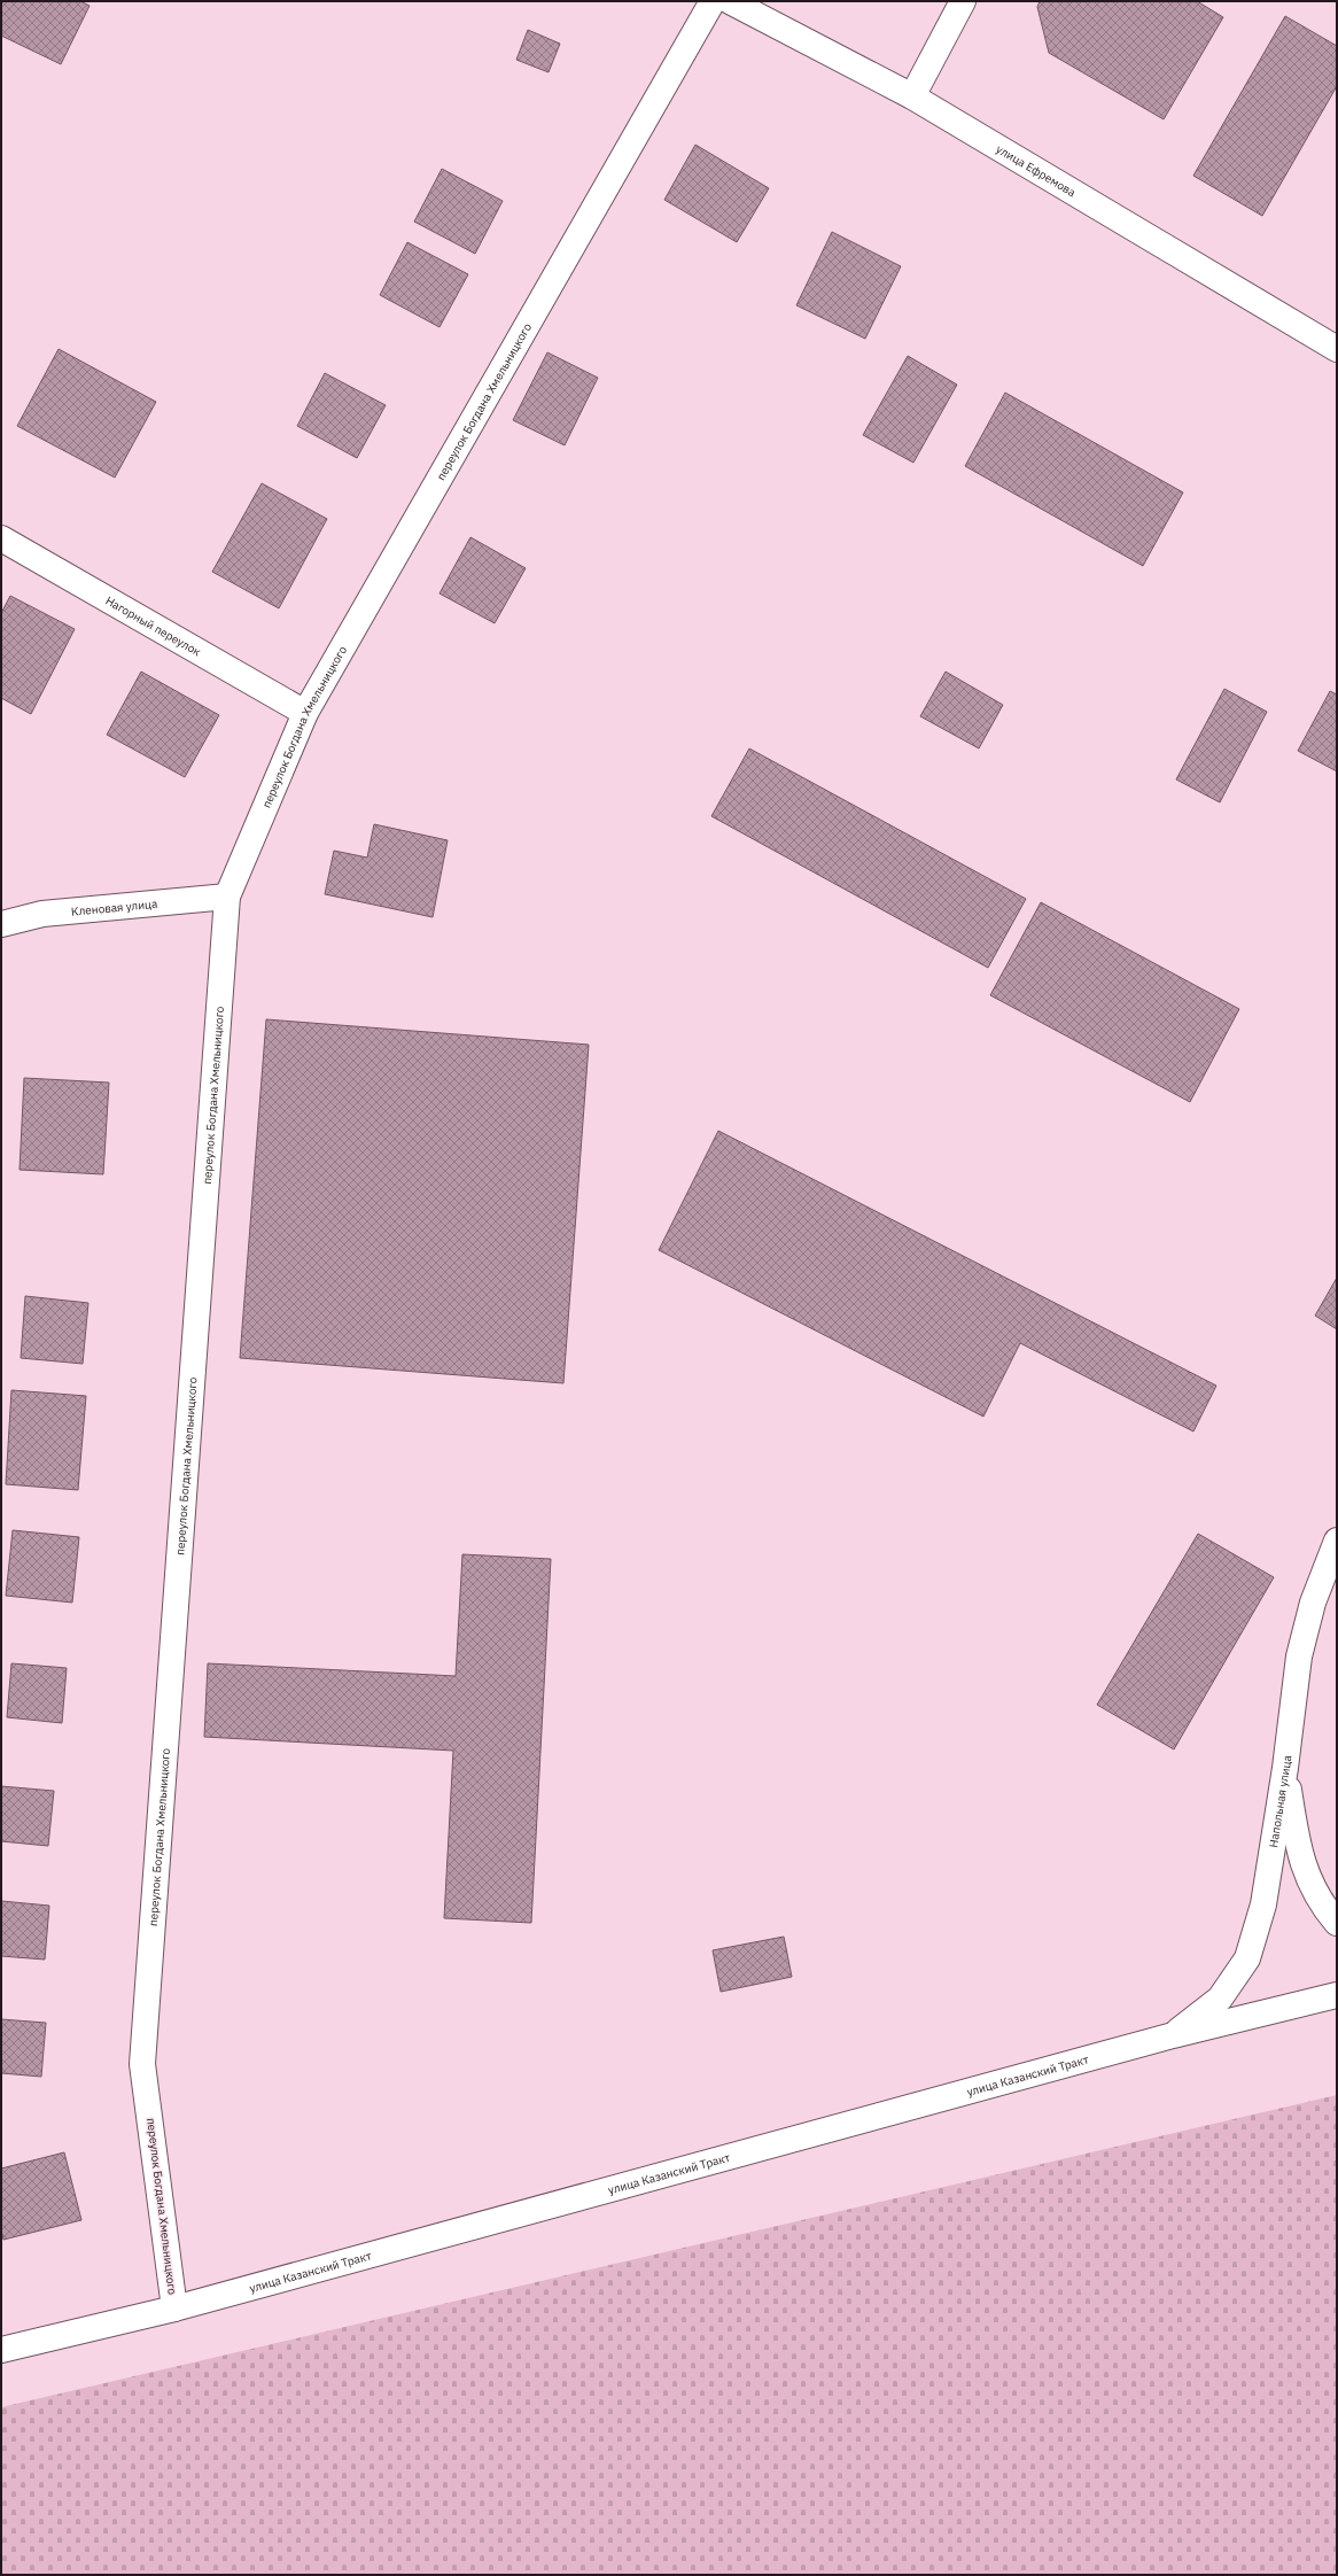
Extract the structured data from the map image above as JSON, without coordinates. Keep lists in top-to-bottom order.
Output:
{
  "streets": {
    "street": [
      "улица Ефремова",
      "переулок Богдана Хмельницкого",
      "Нагорный переулок",
      "Кленовая улица",
      "Напольная улица",
      "улица Казанский Тракт"
    ]
  },
  "crossings": [
    ["переулок Богдана Хмельницкого", "Нагорный переулок"],
    ["переулок Богдана Хмельницкого", "Кленовая улица"],
    ["переулок Богдана Хмельницкого", "улица Казанский Тракт"],
    ["Напольная улица", "улица Казанский Тракт"]
  ]
}
